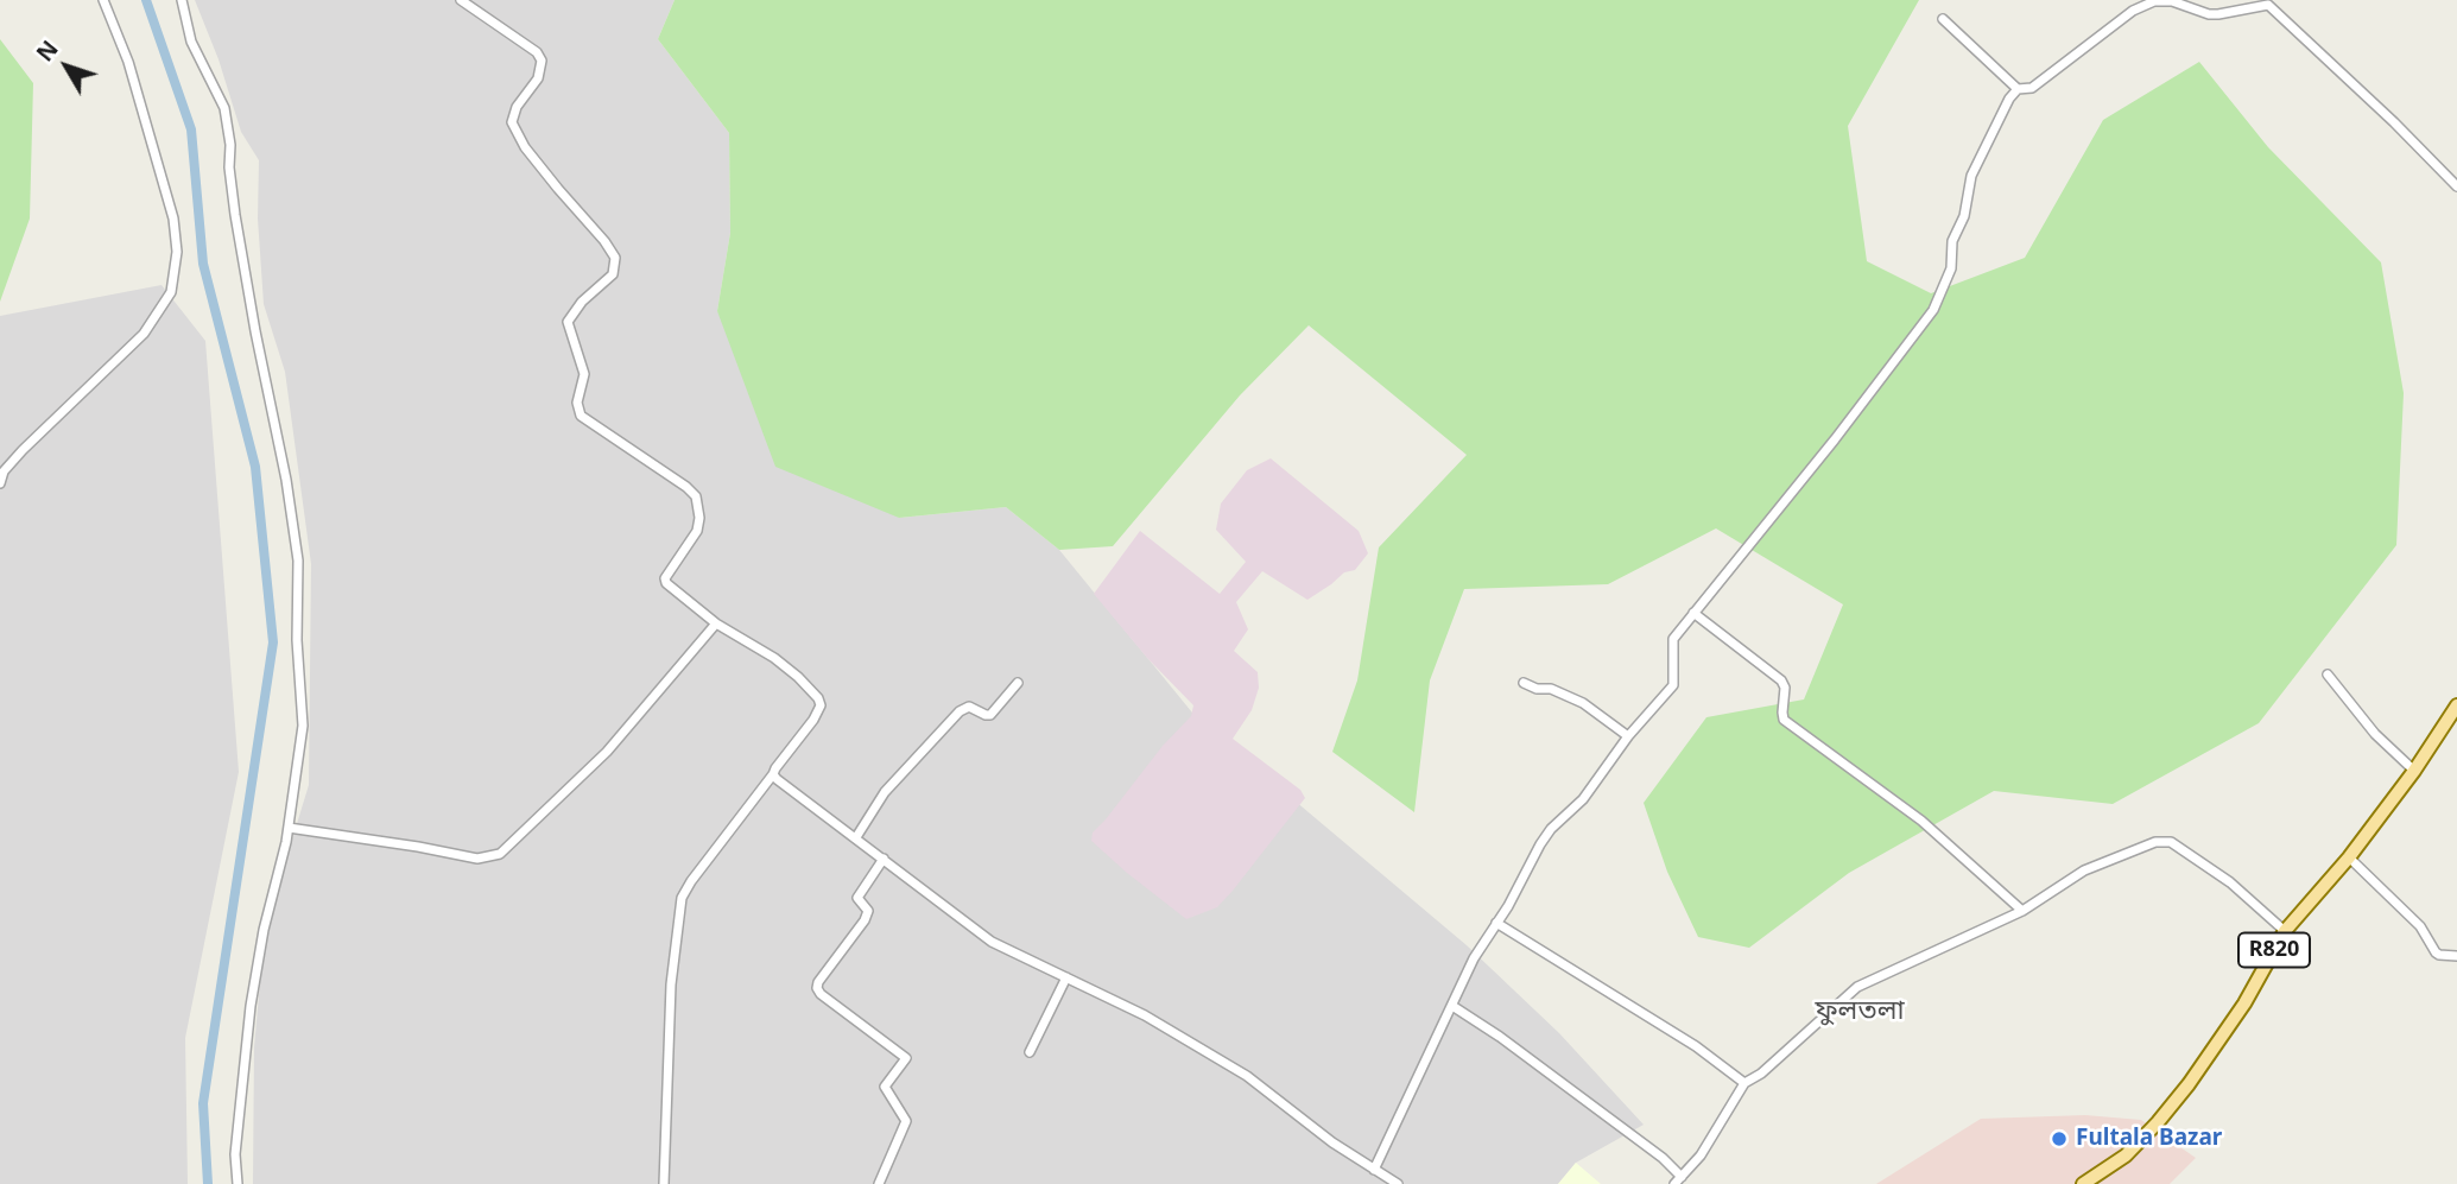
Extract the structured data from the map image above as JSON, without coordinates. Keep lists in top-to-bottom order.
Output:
{
  "streets": {
    "main road": ["R820"]
  },
  "districts": ["ফুলতলা"],
  "places": ["Fultala Bazar"],
  "north": "top left"
}
